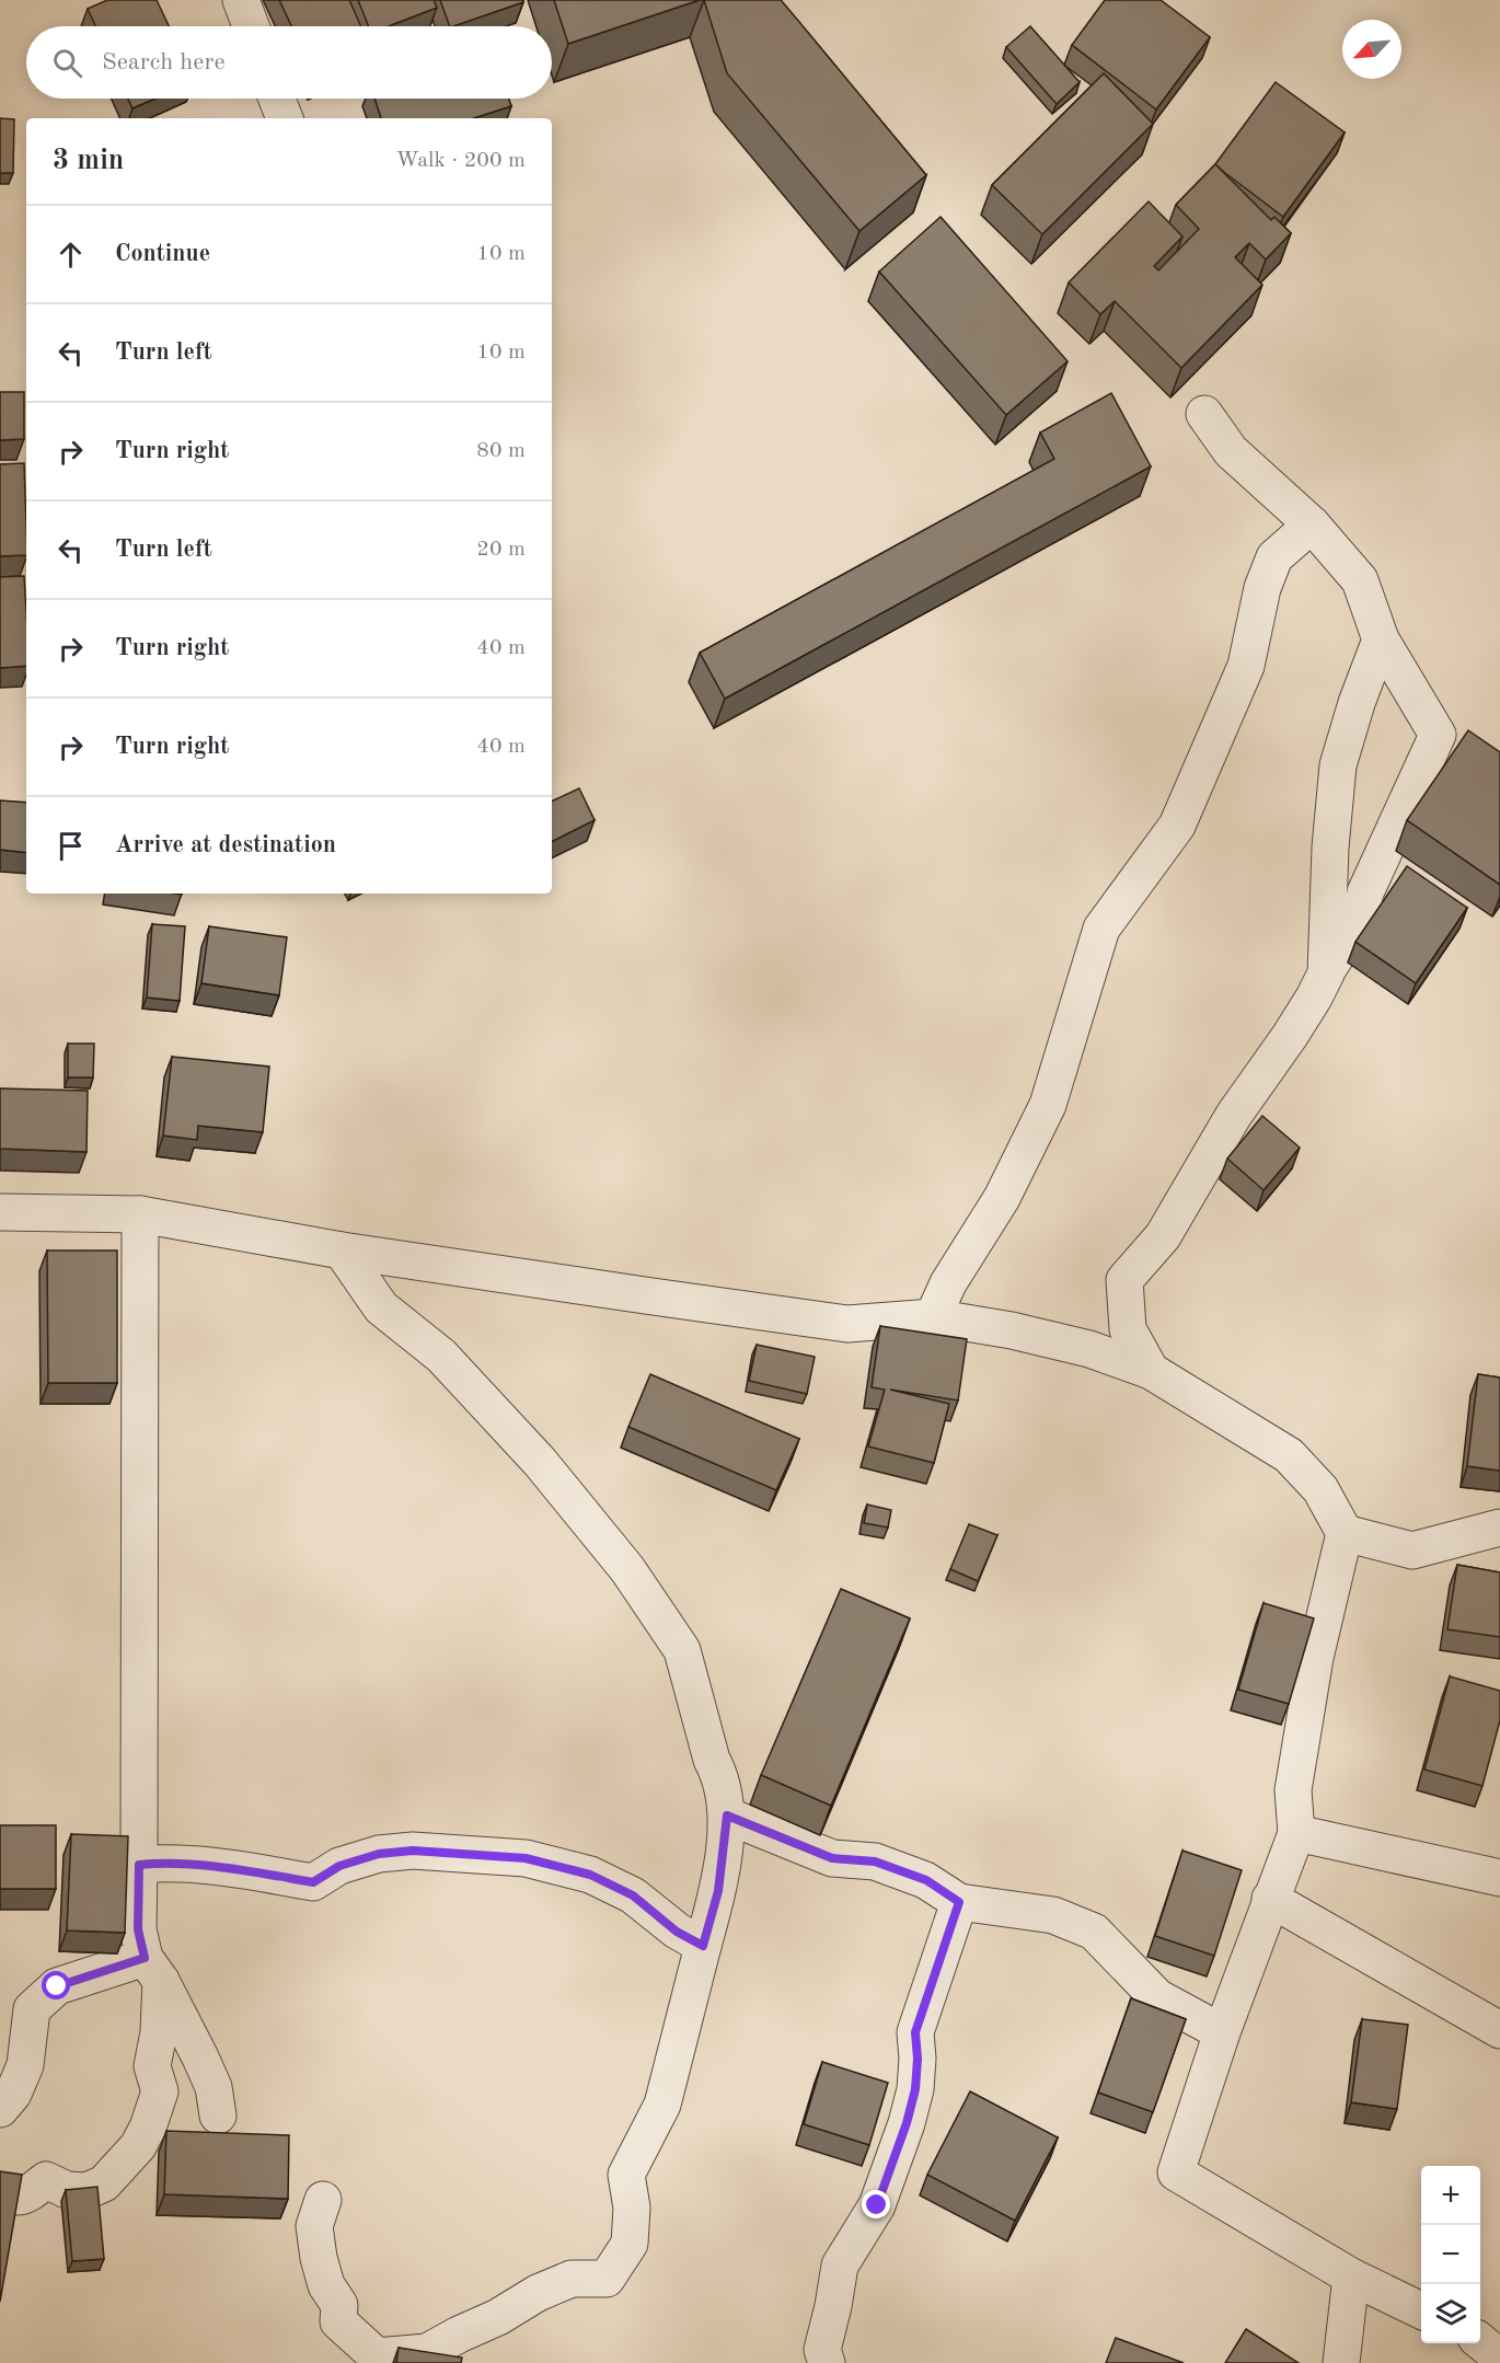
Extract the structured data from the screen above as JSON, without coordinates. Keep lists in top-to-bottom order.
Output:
{
  "north": "bottom left",
  "page": {
    "search": "Search here",
    "heading": ["3 min", "Walk · 200 m"],
    "list": [
      ["Continue", "10 m"],
      ["Turn left", "10 m"],
      ["Turn right", "80 m"],
      ["Turn left", "20 m"],
      ["Turn right", "40 m"],
      ["Turn right", "40 m"],
      "Arrive at destination"
    ],
    "map_buttons": ["+", "−"]
  }
}
